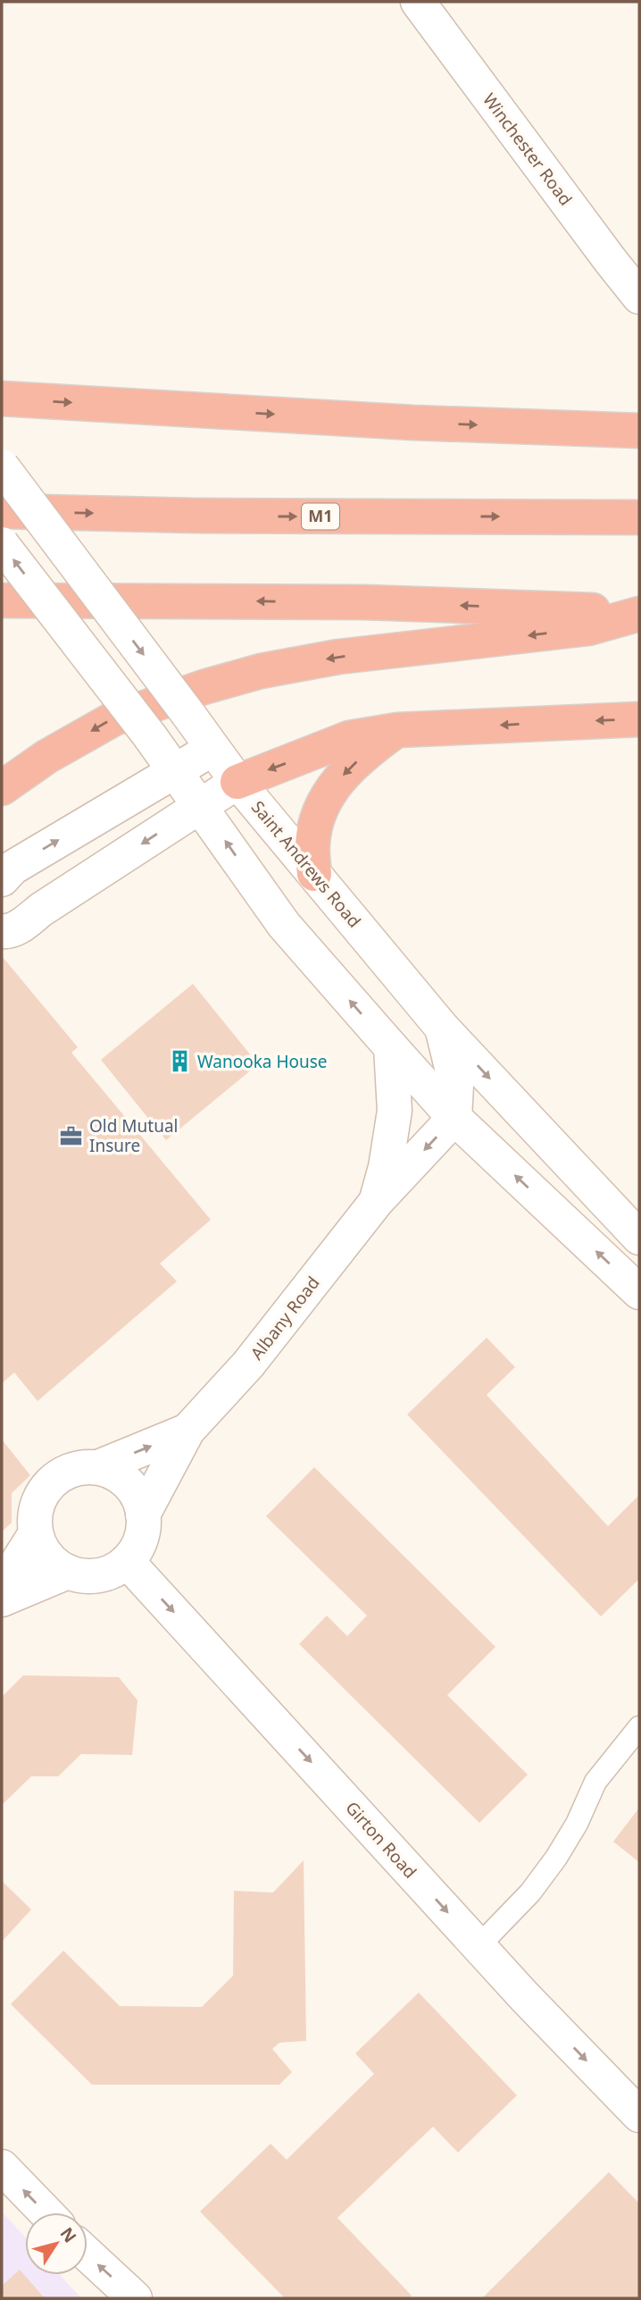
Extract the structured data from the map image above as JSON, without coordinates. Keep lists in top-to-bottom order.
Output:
{
  "streets": {
    "highway": ["M1"],
    "street": [
      "Winchester Road",
      "Saint Andrews Road",
      "Albany Road",
      "Girton Road"
    ]
  },
  "crossings": [
    ["Albany Road", "Girton Road"]
  ],
  "one_way": ["Girton Road"],
  "places": {
    "building": ["Wanooka House"],
    "office": ["Old Mutual Insure"]
  },
  "north": "top right"
}
